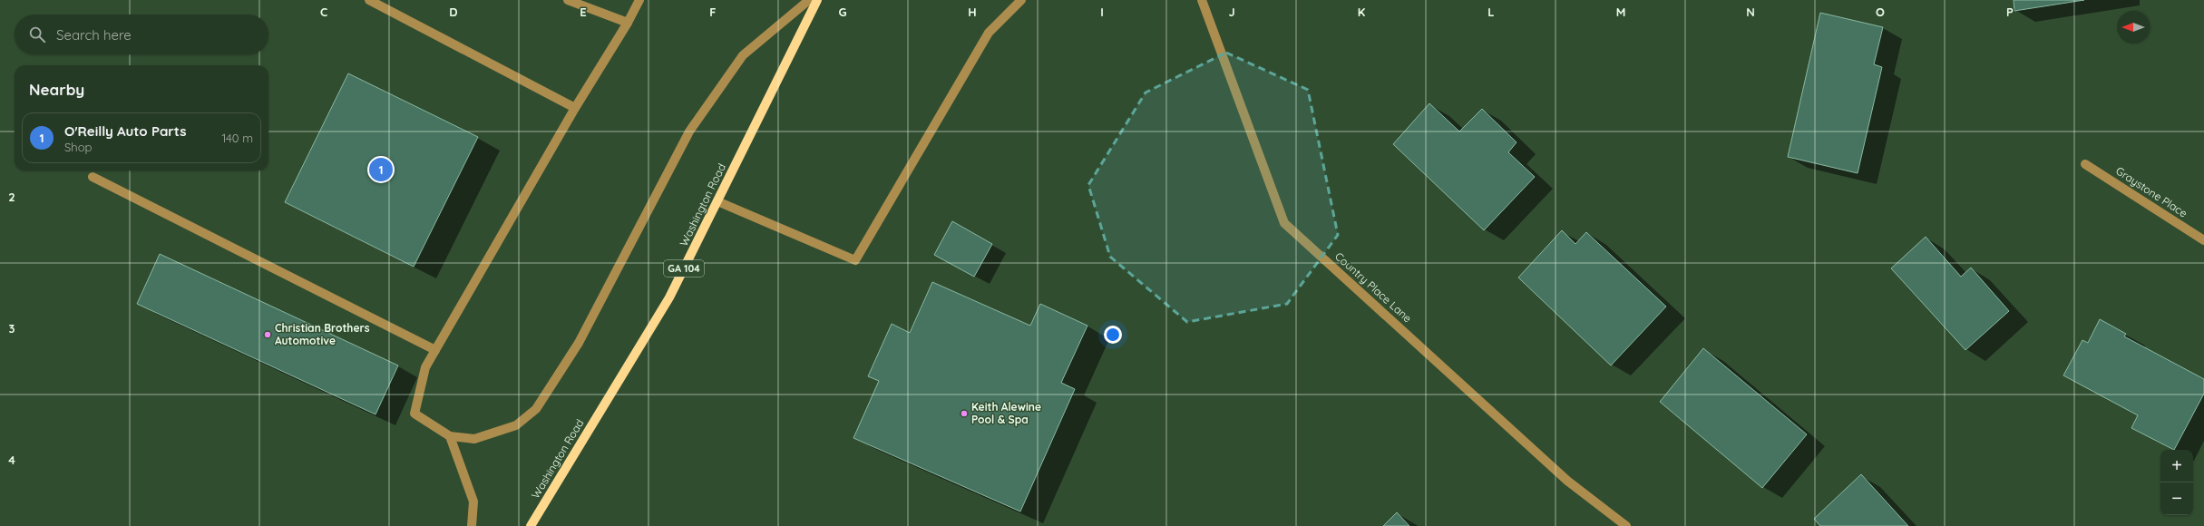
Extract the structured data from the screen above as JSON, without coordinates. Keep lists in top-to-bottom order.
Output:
{
  "streets": {
    "main road": ["Washington Road", "GA 104"],
    "street": ["Graystone Place", "Country Place Lane"]
  },
  "places": ["Christian Brothers Automotive", "Keith Alewine Pool & Spa"],
  "north": "left",
  "page": {
    "search": "Search here",
    "heading": "Nearby",
    "list": [
      {
        "mark": "1",
        "name": "O'Reilly Auto Parts",
        "note": "Shop",
        "value": "140 m"
      }
    ],
    "pins": "1",
    "map_buttons": ["+", "−"]
  },
  "grid": {
    "columns": [
      "C",
      "D",
      "E",
      "F",
      "G",
      "H",
      "I",
      "J",
      "K",
      "L",
      "M",
      "N",
      "O",
      "P"
    ],
    "rows": ["2", "3", "4"]
  }
}
